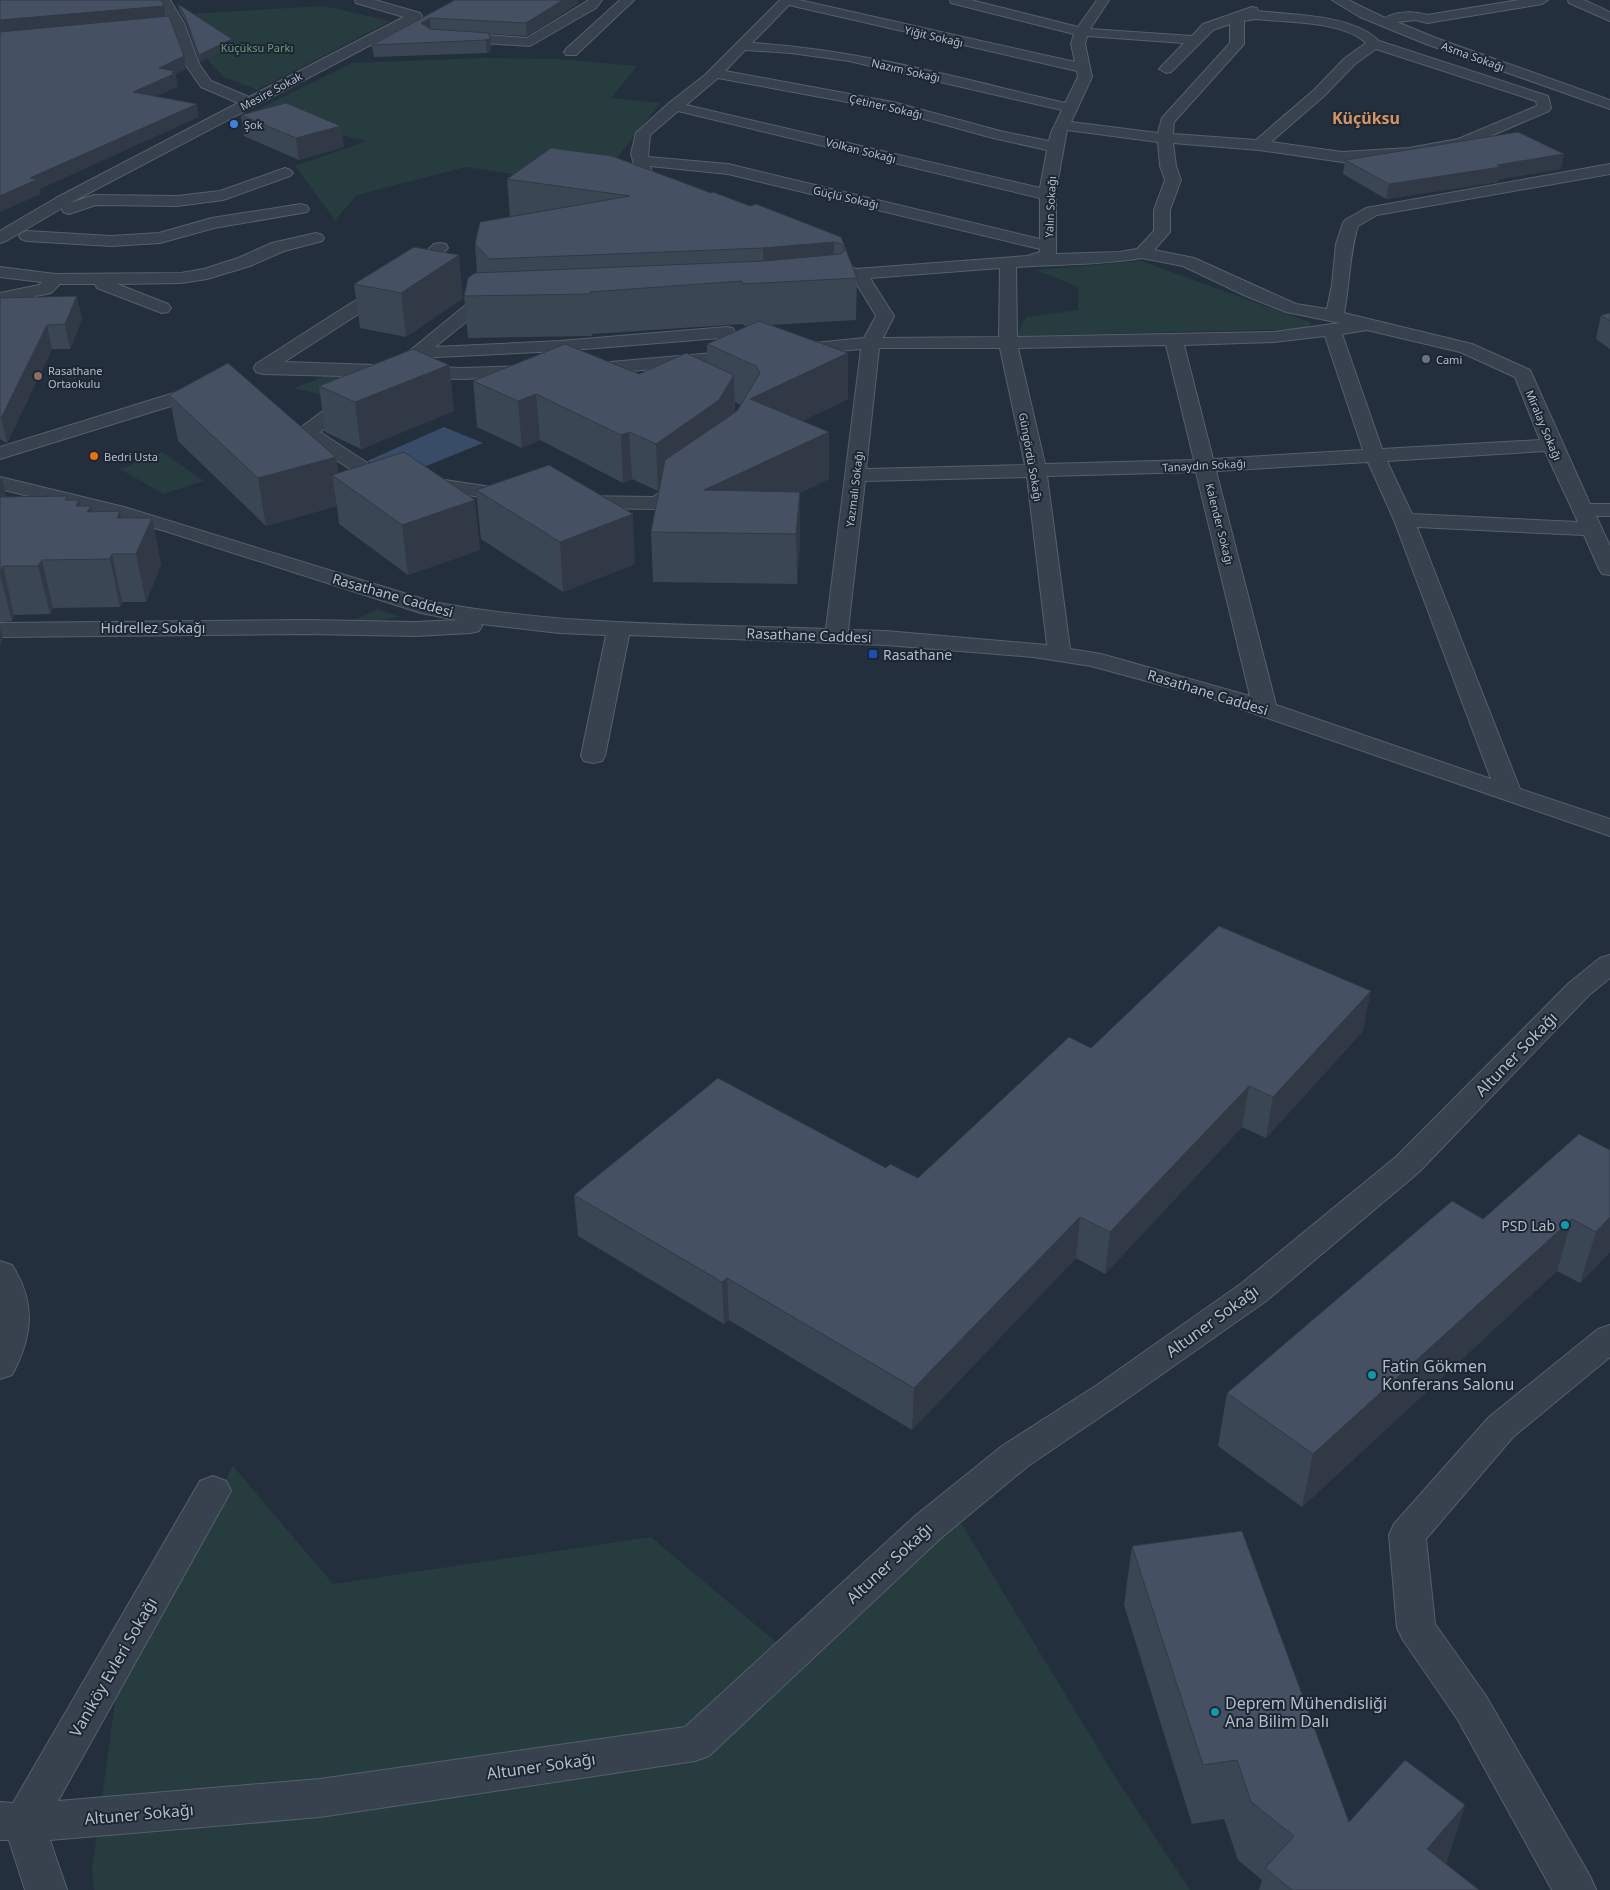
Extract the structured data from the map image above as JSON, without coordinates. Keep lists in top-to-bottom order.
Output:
{
  "streets": {
    "street": [
      "Yiğit Sokağı",
      "Asma Sokağı",
      "Nazım Sokağı",
      "Mesire Sokak",
      "Çetiner Sokağı",
      "Volkan Sokağı",
      "Güçlü Sokağı",
      "Yalın Sokağı",
      "Miralay Sokağı",
      "Güngördü Sokağı",
      "Tanaydın Sokağı",
      "Yazmalı Sokağı",
      "Kalender Sokağı",
      "Rasathane Caddesi",
      "Hıdrellez Sokağı",
      "Altuner Sokağı",
      "Vaniköy Evleri Sokağı"
    ]
  },
  "crossings": [
    ["Yiğit Sokağı", "Yalın Sokağı"],
    ["Nazım Sokağı", "Yalın Sokağı"],
    ["Çetiner Sokağı", "Yalın Sokağı"],
    ["Volkan Sokağı", "Yalın Sokağı"],
    ["Güçlü Sokağı", "Yalın Sokağı"],
    ["Miralay Sokağı", "Tanaydın Sokağı"],
    ["Güngördü Sokağı", "Tanaydın Sokağı"],
    ["Güngördü Sokağı", "Rasathane Caddesi"],
    ["Tanaydın Sokağı", "Yazmalı Sokağı"],
    ["Tanaydın Sokağı", "Kalender Sokağı"],
    ["Yazmalı Sokağı", "Rasathane Caddesi"],
    ["Kalender Sokağı", "Rasathane Caddesi"],
    ["Rasathane Caddesi", "Hıdrellez Sokağı"],
    ["Altuner Sokağı", "Vaniköy Evleri Sokağı"]
  ],
  "districts": ["Küçüksu"],
  "parks": ["Küçüksu Parkı"],
  "places": {
    "other": [
      "Şok",
      "Cami",
      "Rasathane Ortaokulu",
      "Bedri Usta",
      "PSD Lab",
      "Fatin Gökmen Konferans Salonu",
      "Deprem Mühendisliği Ana Bilim Dalı"
    ],
    "transit": ["Rasathane"]
  }
}
